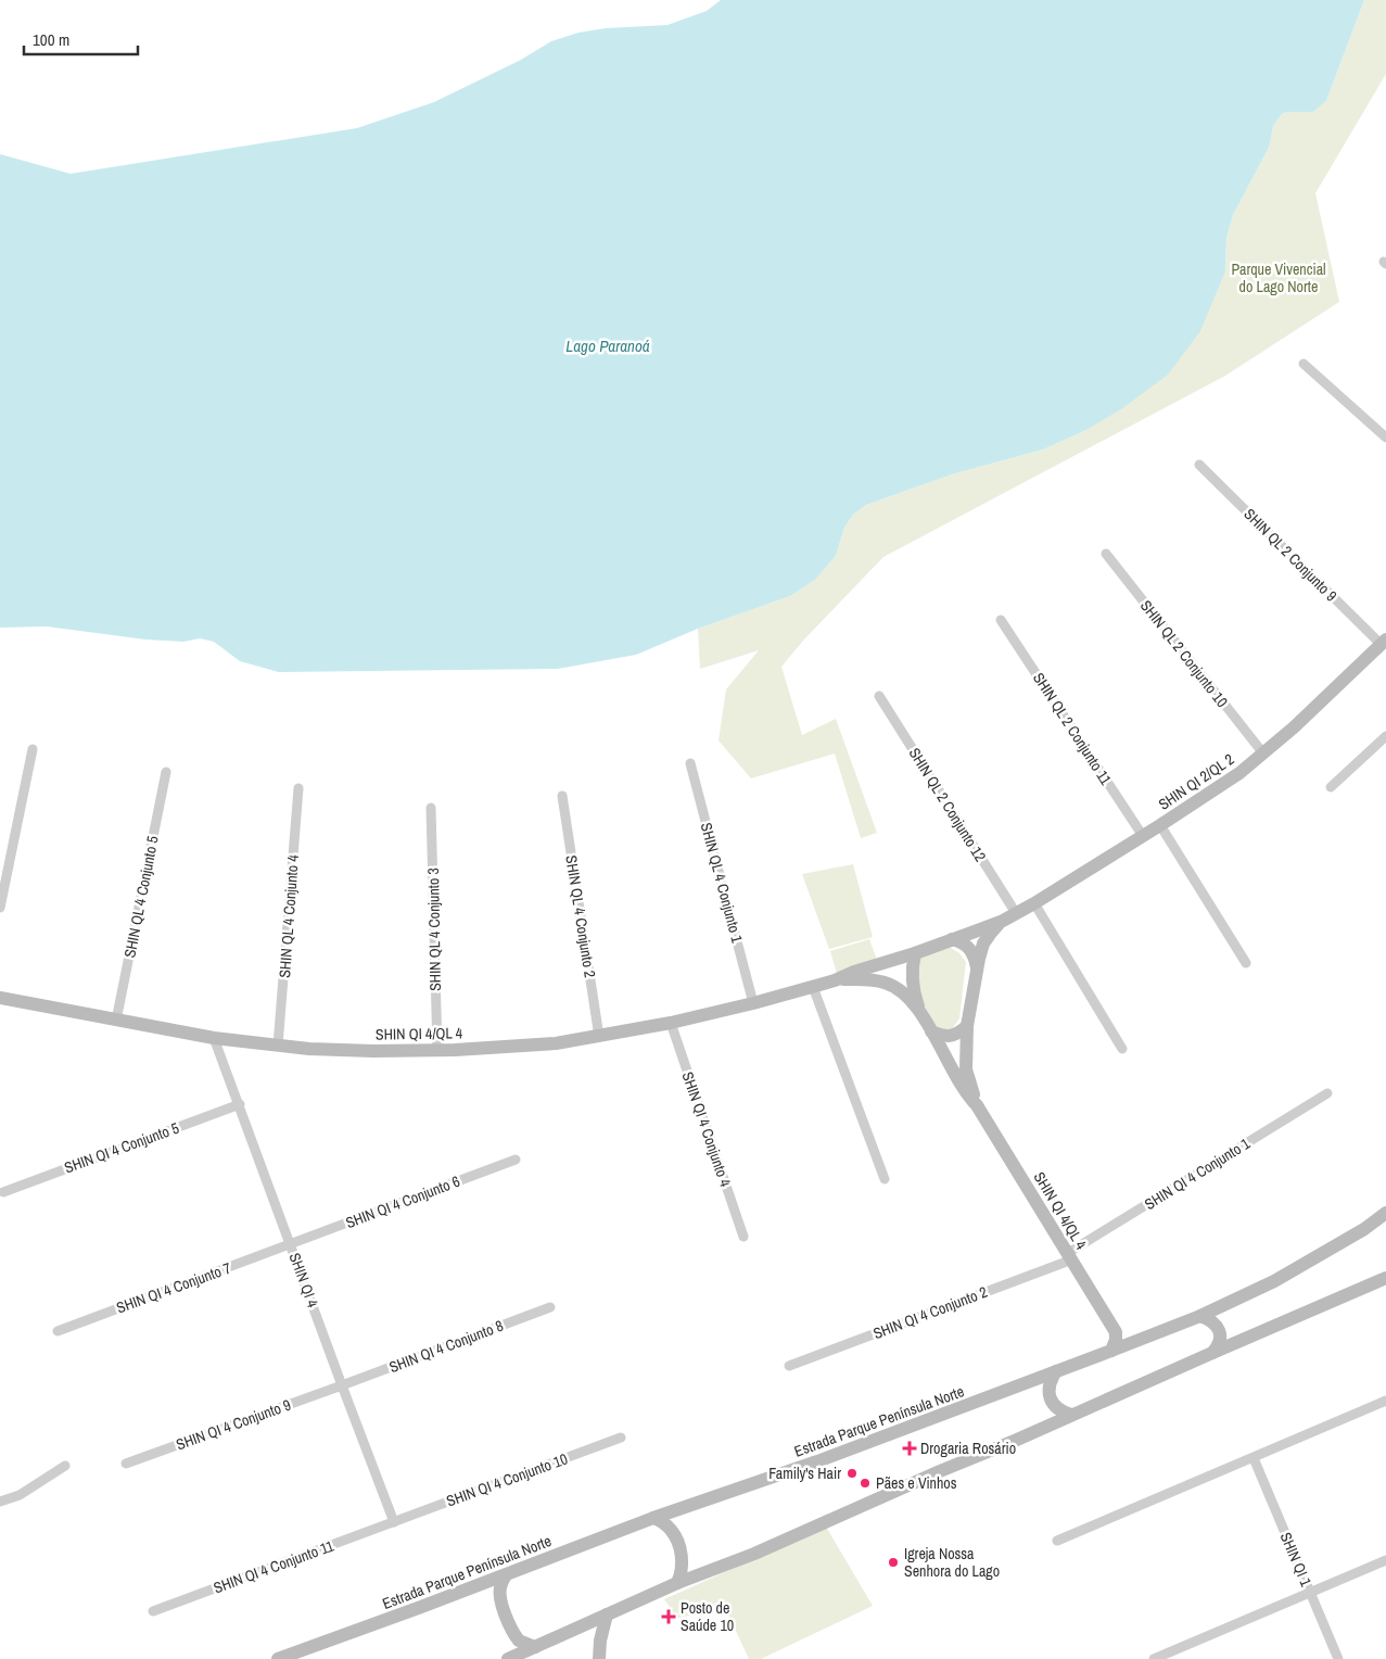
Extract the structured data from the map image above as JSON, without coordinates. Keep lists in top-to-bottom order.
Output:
{
  "streets": {
    "main road": ["SHIN QI 2/QL 2", "SHIN QI 4/QL 4", "Estrada Parque Península Norte"],
    "street": [
      "SHIN QL 2 Conjunto 9",
      "SHIN QL 2 Conjunto 10",
      "SHIN QL 2 Conjunto 11",
      "SHIN QL 2 Conjunto 12",
      "SHIN QL 4 Conjunto 1",
      "SHIN QL 4 Conjunto 5",
      "SHIN QL 4 Conjunto 4",
      "SHIN QL 4 Conjunto 2",
      "SHIN QL 4 Conjunto 3",
      "SHIN QI 4 Conjunto 4",
      "SHIN QI 4 Conjunto 5",
      "SHIN QI 4 Conjunto 1",
      "SHIN QI 4 Conjunto 6",
      "SHIN QI 4",
      "SHIN QI 4 Conjunto 7",
      "SHIN QI 4 Conjunto 2",
      "SHIN QI 4 Conjunto 8",
      "SHIN QI 4 Conjunto 9",
      "SHIN QI 4 Conjunto 10",
      "SHIN QI 1",
      "SHIN QI 4 Conjunto 11"
    ]
  },
  "crossings": [
    ["SHIN QL 2 Conjunto 9", "SHIN QI 2/QL 2"],
    ["SHIN QL 2 Conjunto 10", "SHIN QI 2/QL 2"],
    ["SHIN QL 2 Conjunto 11", "SHIN QI 2/QL 2"],
    ["SHIN QI 2/QL 2", "SHIN QL 2 Conjunto 12"],
    ["SHIN QI 2/QL 2", "SHIN QI 4/QL 4"],
    ["SHIN QL 4 Conjunto 1", "SHIN QI 4/QL 4"],
    ["SHIN QL 4 Conjunto 5", "SHIN QI 4/QL 4"],
    ["SHIN QL 4 Conjunto 4", "SHIN QI 4/QL 4"],
    ["SHIN QL 4 Conjunto 2", "SHIN QI 4/QL 4"],
    ["SHIN QL 4 Conjunto 3", "SHIN QI 4/QL 4"],
    ["SHIN QI 4/QL 4", "SHIN QI 4 Conjunto 4"],
    ["SHIN QI 4/QL 4", "SHIN QI 4 Conjunto 1"],
    ["SHIN QI 4/QL 4", "SHIN QI 4"],
    ["SHIN QI 4/QL 4", "SHIN QI 4 Conjunto 2"],
    ["SHIN QI 4 Conjunto 5", "SHIN QI 4"],
    ["SHIN QI 4 Conjunto 1", "SHIN QI 4 Conjunto 2"],
    ["SHIN QI 4 Conjunto 6", "SHIN QI 4"],
    ["SHIN QI 4 Conjunto 6", "SHIN QI 4 Conjunto 7"],
    ["SHIN QI 4", "SHIN QI 4 Conjunto 7"],
    ["SHIN QI 4", "SHIN QI 4 Conjunto 8"],
    ["SHIN QI 4", "SHIN QI 4 Conjunto 9"],
    ["SHIN QI 4", "SHIN QI 4 Conjunto 10"],
    ["SHIN QI 4", "SHIN QI 4 Conjunto 11"],
    ["SHIN QI 4 Conjunto 8", "SHIN QI 4 Conjunto 9"],
    ["SHIN QI 4 Conjunto 10", "SHIN QI 4 Conjunto 11"]
  ],
  "water": ["Lago Paranoá"],
  "parks": ["Parque Vivencial do Lago Norte"],
  "places": {
    "health": ["Drogaria Rosário", "Posto de Saúde 10"],
    "other": ["Family's Hair", "Pães e Vinhos", "Igreja Nossa Senhora do Lago"]
  },
  "scale_bar": "100 m"
}
